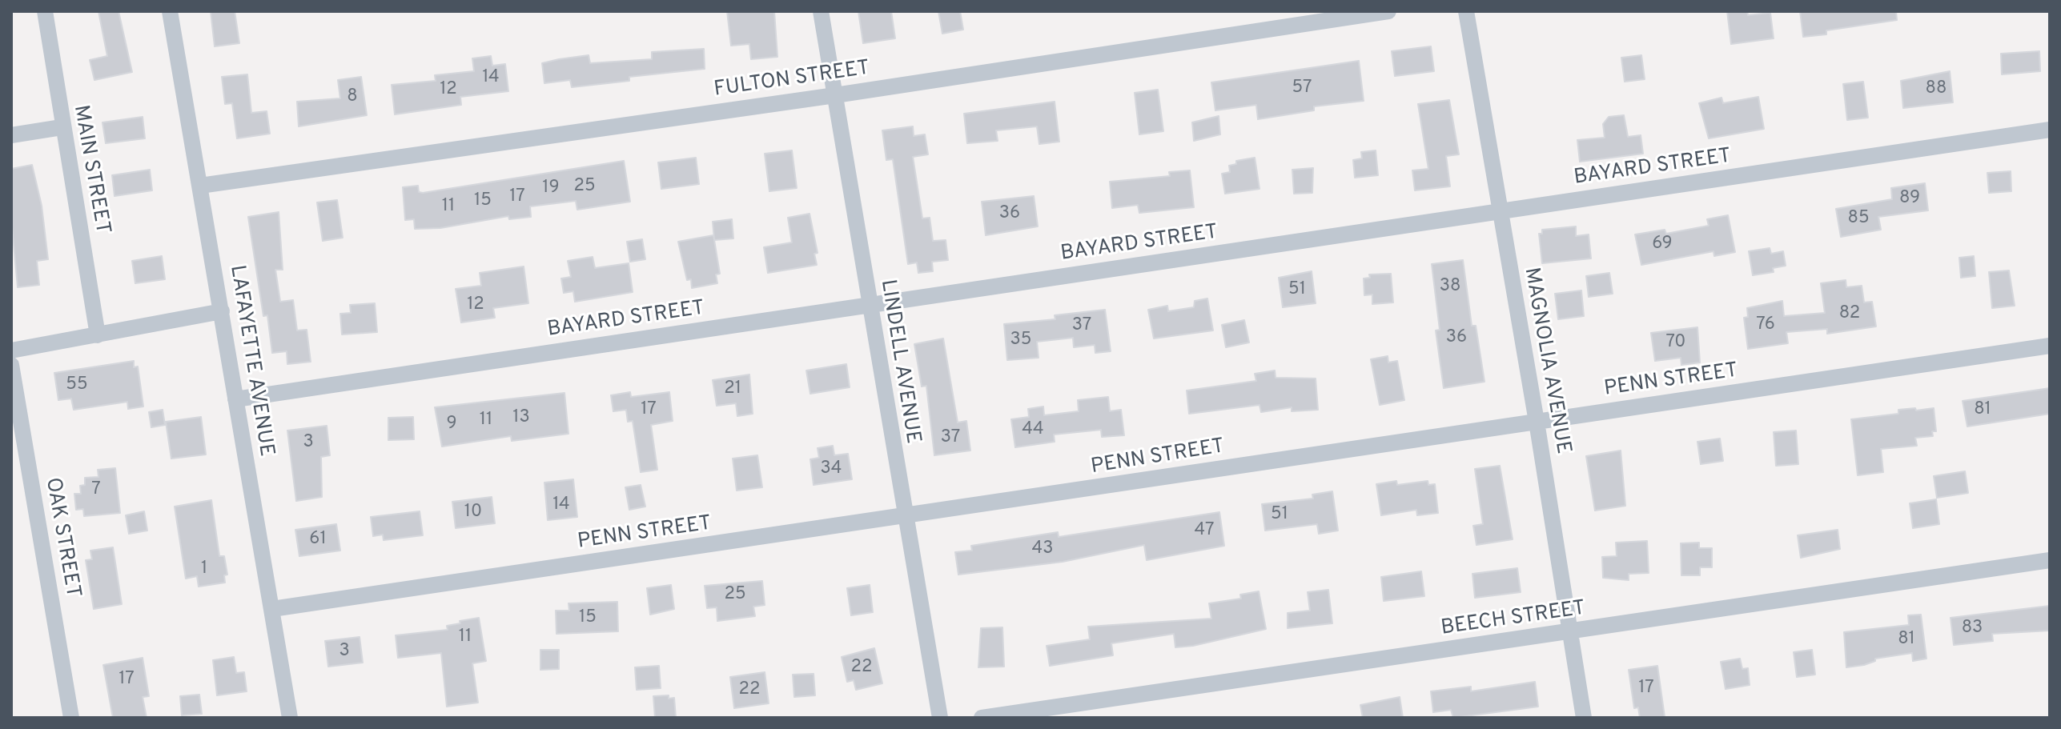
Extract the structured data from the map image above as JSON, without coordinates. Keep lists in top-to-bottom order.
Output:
{
  "streets": {
    "street": [
      "FULTON STREET",
      "BAYARD STREET",
      "MAIN STREET",
      "LAFAYETTE AVENUE",
      "MAGNOLIA AVENUE",
      "LINDELL AVENUE",
      "PENN STREET",
      "OAK STREET",
      "BEECH STREET"
    ]
  },
  "crossings": [
    ["FULTON STREET", "LAFAYETTE AVENUE"],
    ["FULTON STREET", "LINDELL AVENUE"],
    ["BAYARD STREET", "LAFAYETTE AVENUE"],
    ["BAYARD STREET", "MAGNOLIA AVENUE"],
    ["BAYARD STREET", "LINDELL AVENUE"],
    ["LAFAYETTE AVENUE", "PENN STREET"],
    ["MAGNOLIA AVENUE", "PENN STREET"],
    ["MAGNOLIA AVENUE", "BEECH STREET"],
    ["LINDELL AVENUE", "PENN STREET"]
  ],
  "house_numbers": [
    "14",
    "57",
    "88",
    "12",
    "8",
    "25",
    "19",
    "17",
    "89",
    "15",
    "11",
    "36",
    "85",
    "69",
    "38",
    "51",
    "12",
    "82",
    "76",
    "37",
    "36",
    "35",
    "70",
    "55",
    "21",
    "17",
    "81",
    "13",
    "11",
    "9",
    "44",
    "37",
    "3",
    "34",
    "7",
    "14",
    "10",
    "51",
    "47",
    "61",
    "43",
    "1",
    "25",
    "15",
    "83",
    "11",
    "81",
    "3",
    "22",
    "17",
    "17",
    "22"
  ]
}
